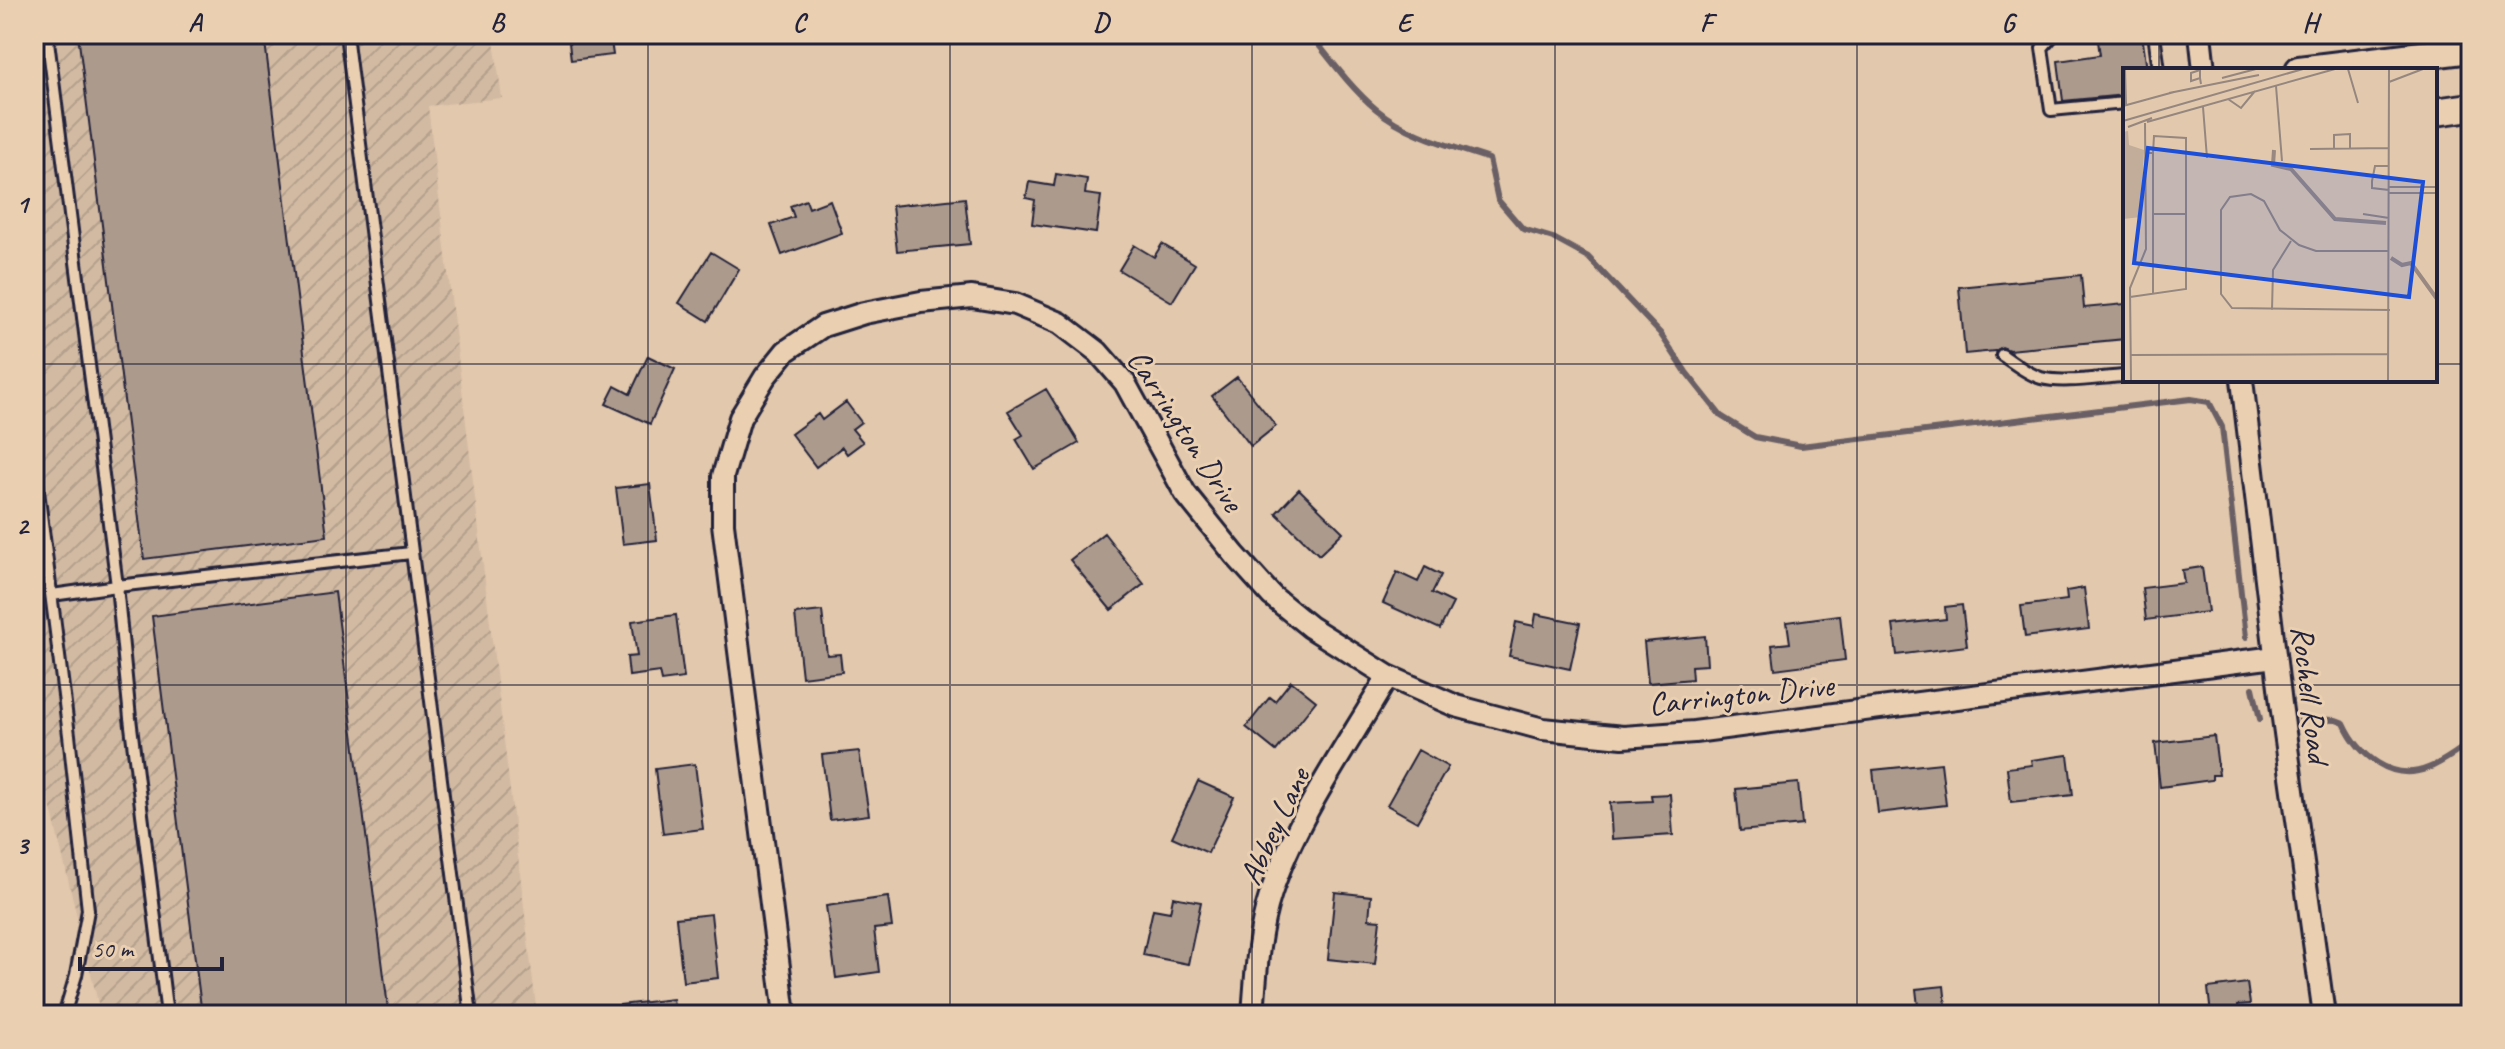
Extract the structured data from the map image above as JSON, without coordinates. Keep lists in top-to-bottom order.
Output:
{
  "streets": {
    "street": ["Carrington Drive", "Rochell Road", "Abbey Lane"]
  },
  "crossings": [
    ["Carrington Drive", "Rochell Road"],
    ["Carrington Drive", "Abbey Lane"]
  ],
  "scale_bar": "50 m",
  "grid": {
    "columns": [
      "A",
      "B",
      "C",
      "D",
      "E",
      "F",
      "G",
      "H"
    ],
    "rows": ["1", "2", "3"]
  }
}
